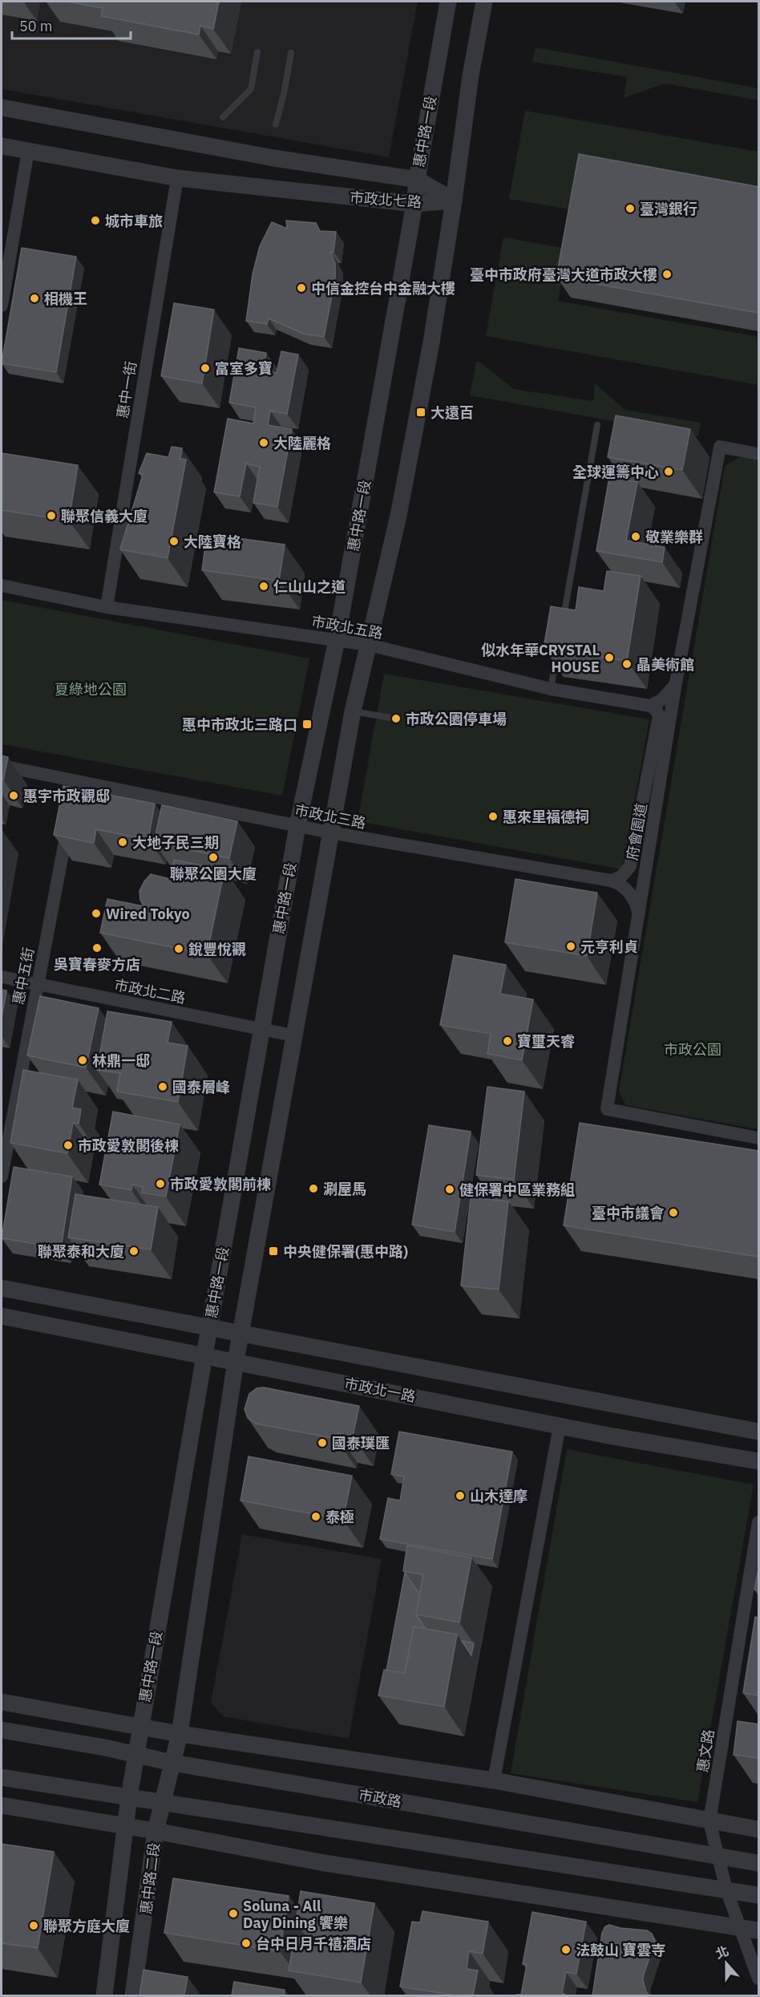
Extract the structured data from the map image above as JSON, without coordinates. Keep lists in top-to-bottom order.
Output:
{
  "streets": {
    "street": [
      "惠中路一段",
      "市政北七路",
      "惠中一街",
      "市政北五路",
      "市政北三路",
      "府會園道",
      "惠中五街",
      "市政北二路",
      "市政北一路",
      "惠文路",
      "市政路",
      "惠中路二段"
    ]
  },
  "crossings": [
    ["惠中路一段", "市政北七路"],
    ["惠中路一段", "市政北五路"],
    ["惠中路一段", "市政北三路"],
    ["惠中路一段", "市政北二路"],
    ["惠中路一段", "市政北一路"],
    ["惠中路一段", "市政路"],
    ["市政北七路", "惠中一街"],
    ["惠中一街", "市政北五路"],
    ["市政北三路", "府會園道"],
    ["惠中五街", "市政北二路"],
    ["惠文路", "市政路"],
    ["市政路", "惠中路二段"]
  ],
  "parks": ["夏綠地公園", "市政公園"],
  "places": {
    "other": [
      "臺灣銀行",
      "城市車旅",
      "臺中市政府臺灣大道市政大樓",
      "中信金控台中金融大樓",
      "相機王",
      "富室多寶",
      "大陸麗格",
      "全球運籌中心",
      "聯聚信義大廈",
      "敬業樂群",
      "大陸寶格",
      "仁山山之道",
      "似水年華CRYSTAL HOUSE",
      "晶美術館",
      "市政公園停車場",
      "惠宇市政觀邸",
      "惠來里福德祠",
      "大地子民三期",
      "聯聚公園大廈",
      "Wired Tokyo",
      "元亨利貞",
      "吳寶春麥方店",
      "銳豐悅觀",
      "寶璽天睿",
      "林鼎一邸",
      "國泰層峰",
      "市政愛敦閣後棟",
      "市政愛敦閣前棟",
      "涮屋馬",
      "健保署中區業務組",
      "臺中市議會",
      "聯聚泰和大廈",
      "國泰璞匯",
      "山木達摩",
      "泰極",
      "Soluna - All Day Dining 饗樂",
      "聯聚方庭大廈",
      "台中日月千禧酒店",
      "法鼓山 寶雲寺"
    ],
    "transit": ["大遠百", "惠中市政北三路口", "中央健保署(惠中路)"]
  },
  "scale_bar": "50 m",
  "north": "top"
}
